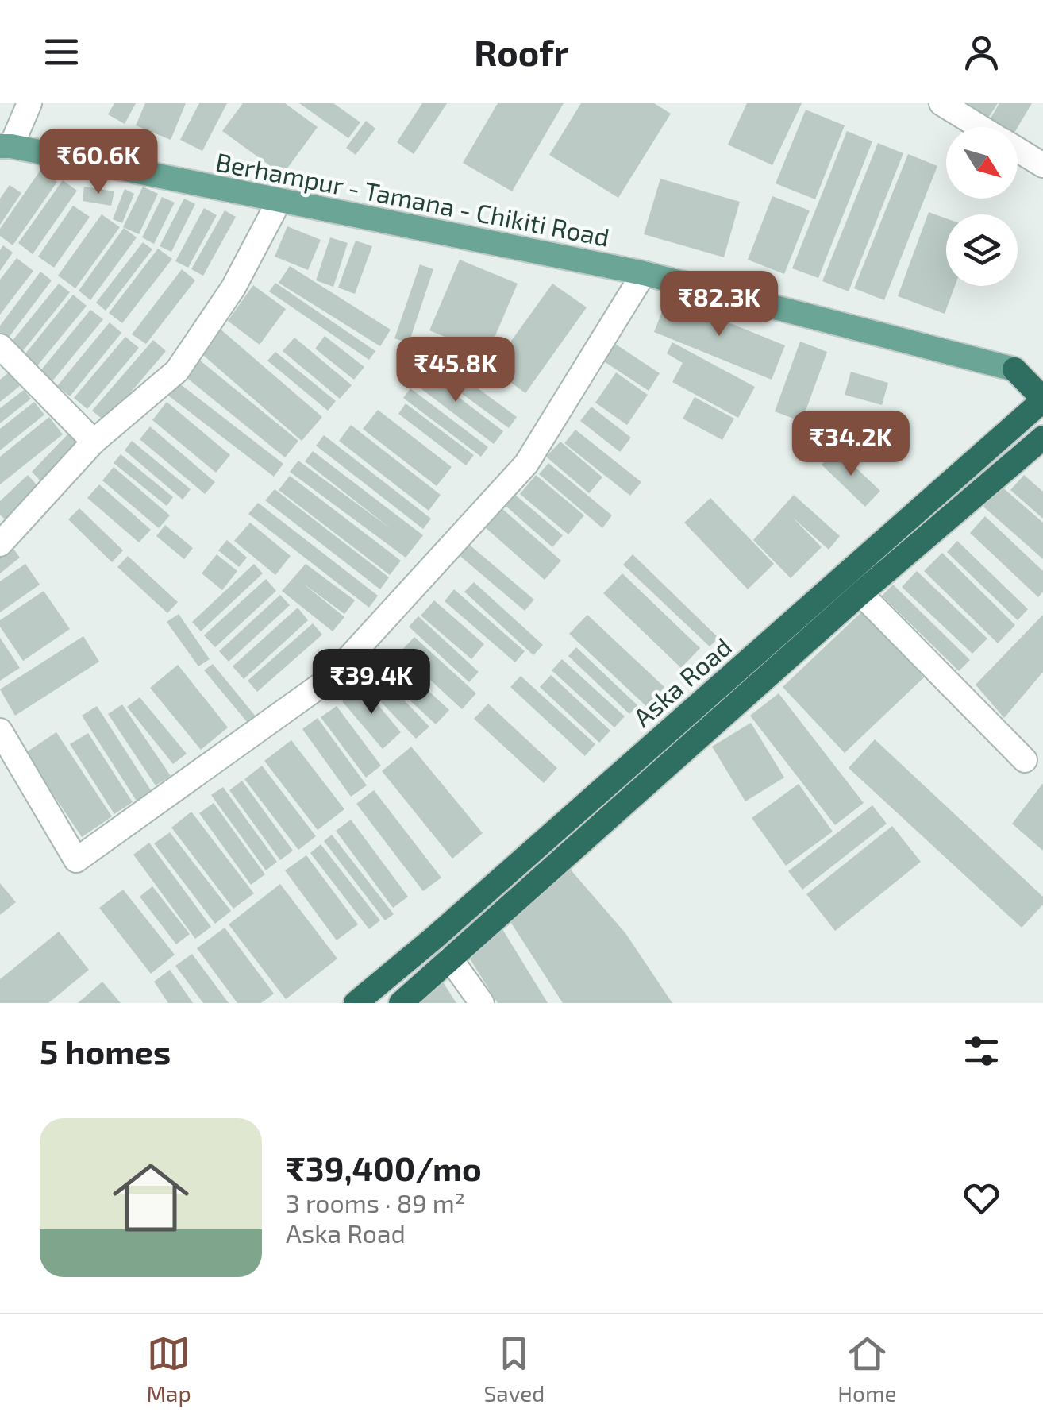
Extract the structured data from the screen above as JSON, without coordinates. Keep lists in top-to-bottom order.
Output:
{
  "streets": {
    "highway": ["Berhampur - Tamana - Chikiti Road", "Aska Road"]
  },
  "north": "bottom right",
  "page": {
    "header": "Roofr",
    "price": [
      "₹60.6K",
      "₹82.3K",
      "₹45.8K",
      "₹34.2K",
      "₹39.4K"
    ],
    "heading": "5 homes",
    "list": [
      {
        "name": "₹39,400/mo",
        "note": "3 rooms · 89 m² · Aska Road"
      }
    ],
    "tabs": ["Map", "Saved", "Home"]
  }
}
